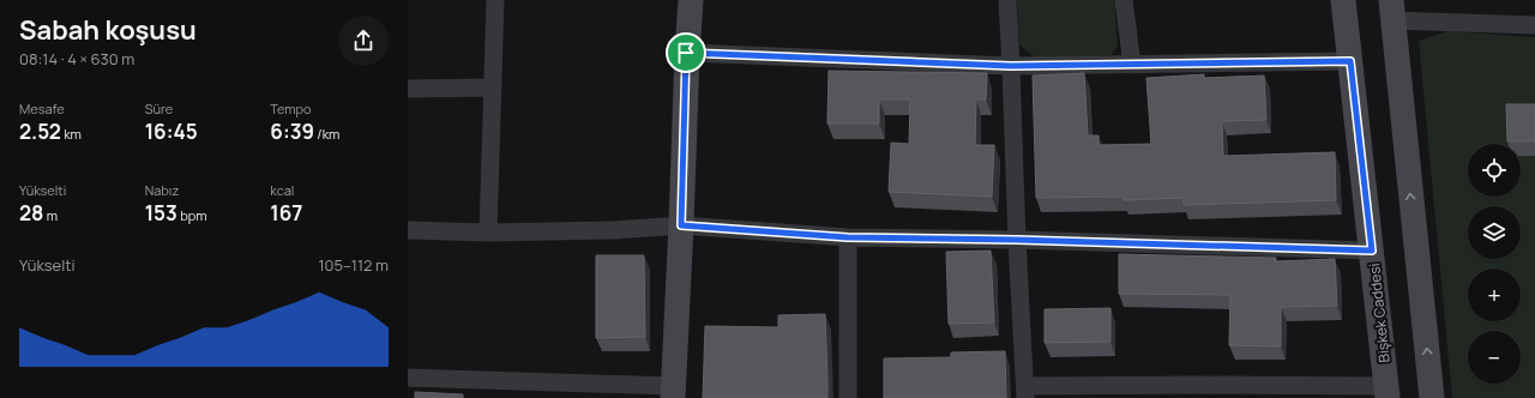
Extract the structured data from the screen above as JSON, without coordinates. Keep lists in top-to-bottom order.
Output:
{
  "streets": {
    "street": ["Bişkek Caddesi"]
  },
  "page": {
    "heading": ["Sabah koşusu", "08:14 · 4 × 630 m"],
    "stats": [
      ["Mesafe", "2.52 km"],
      ["Süre", "16:45"],
      ["Tempo", "6:39 /km"],
      ["Yükselti", "28 m"],
      ["Nabız", "153 bpm"],
      ["kcal", "167"]
    ],
    "map_buttons": ["+", "−"],
    "chart": ["Yükselti", "105–112 m"]
  }
}
